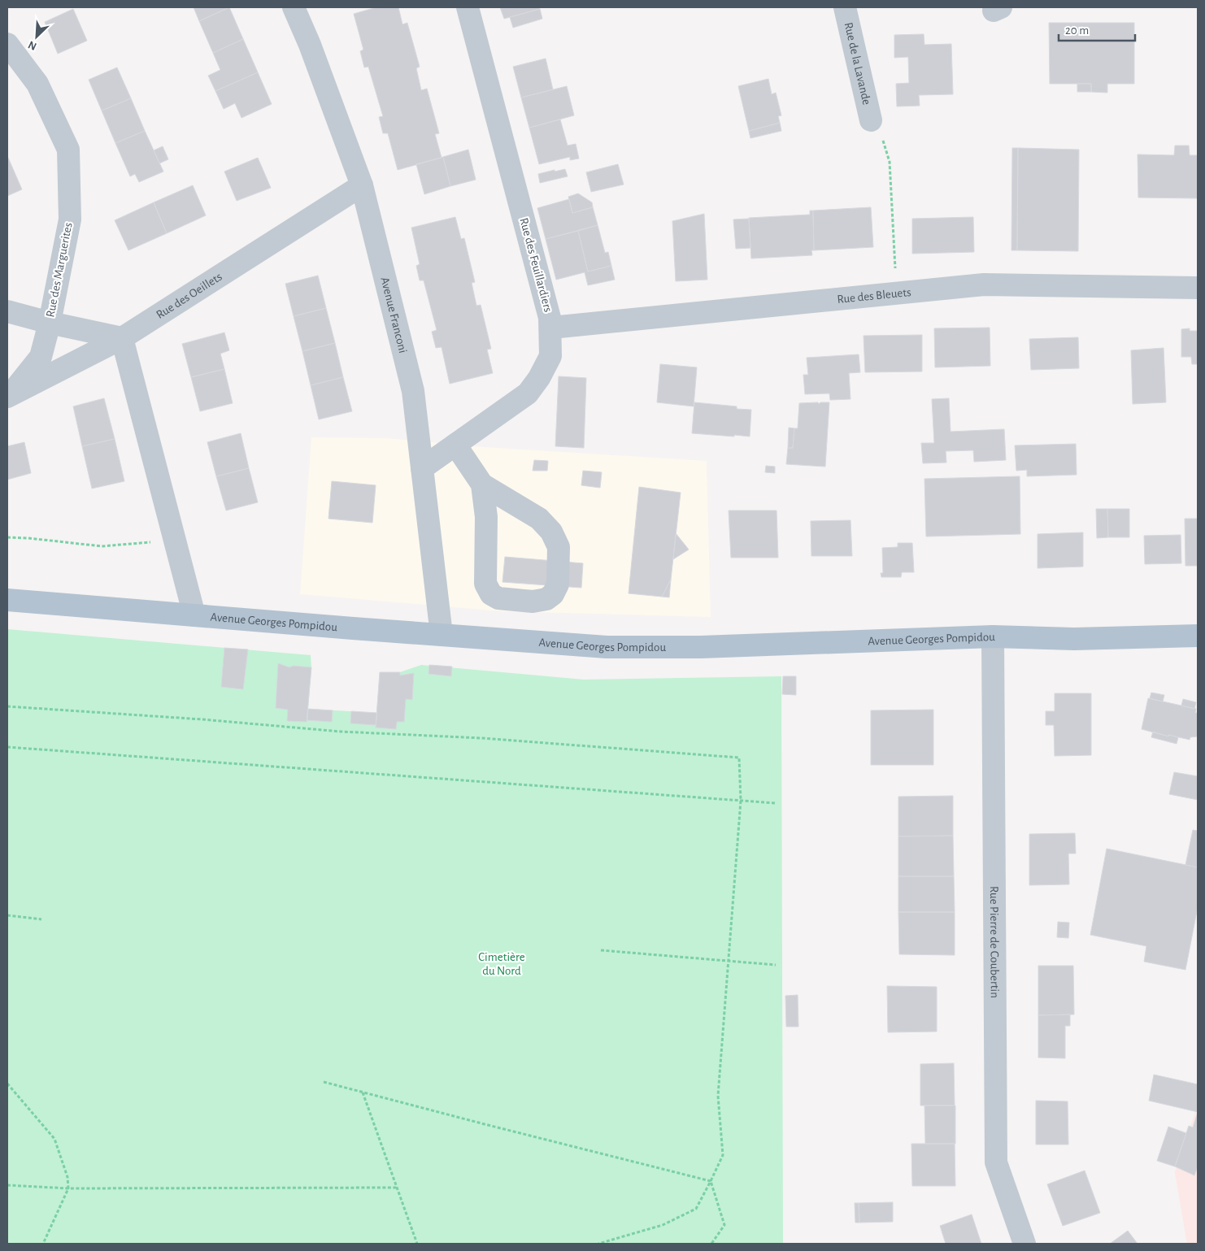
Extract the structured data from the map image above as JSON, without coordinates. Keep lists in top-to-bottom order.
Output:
{
  "streets": {
    "main road": ["Avenue Georges Pompidou"],
    "street": [
      "Rue de la Lavande",
      "Rue des Feuillardiers",
      "Rue des Marguerites",
      "Rue des Oeillets",
      "Rue des Bleuets",
      "Avenue Franconi",
      "Rue Pierre de Coubertin"
    ]
  },
  "crossings": [
    ["Rue des Feuillardiers", "Rue des Bleuets"],
    ["Rue des Feuillardiers", "Avenue Franconi"],
    ["Rue des Marguerites", "Rue des Oeillets"],
    ["Rue des Oeillets", "Avenue Franconi"],
    ["Avenue Franconi", "Avenue Georges Pompidou"],
    ["Avenue Georges Pompidou", "Rue Pierre de Coubertin"]
  ],
  "parks": ["Cimetière du Nord"],
  "scale_bar": "20 m",
  "north": "bottom left"
}
